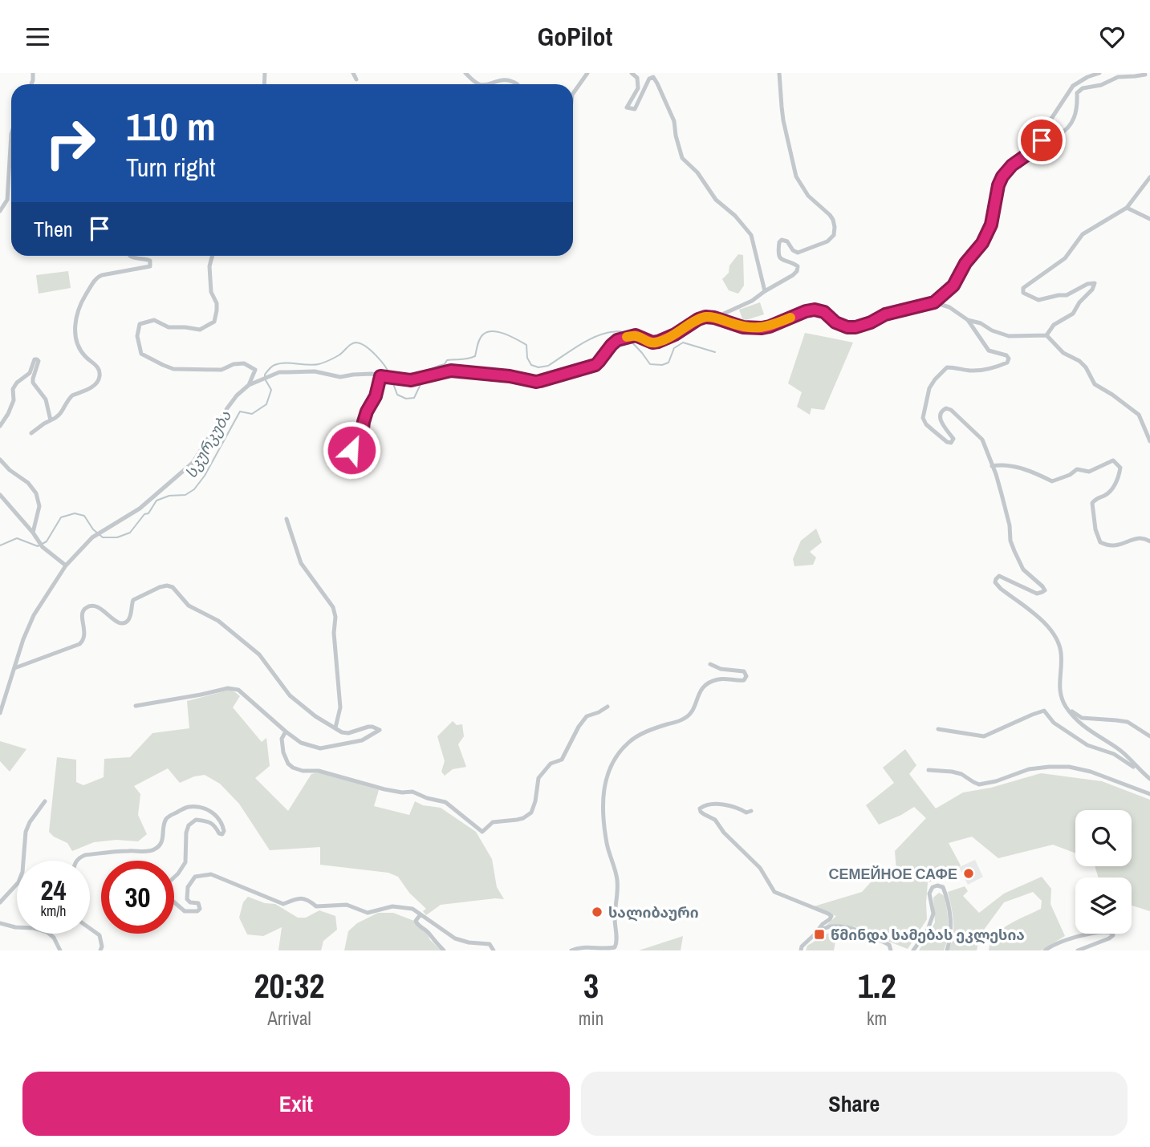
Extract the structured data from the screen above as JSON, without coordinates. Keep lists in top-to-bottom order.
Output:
{
  "water": ["სკურკუბა"],
  "places": {
    "other": ["СЕМЕЙНОЕ САФЕ", "სალიბაური"],
    "transit": ["წმინდა სამებას ეკლესია"]
  },
  "page": {
    "header": "GoPilot",
    "turn": ["110 m", "Turn right"],
    "then": "Then",
    "speed": "24 km/h",
    "limit": "30",
    "eta": [
      "20:32",
      "Arrival",
      "3",
      "min",
      "1.2",
      "km"
    ],
    "buttons": ["Exit", "Share"]
  }
}
